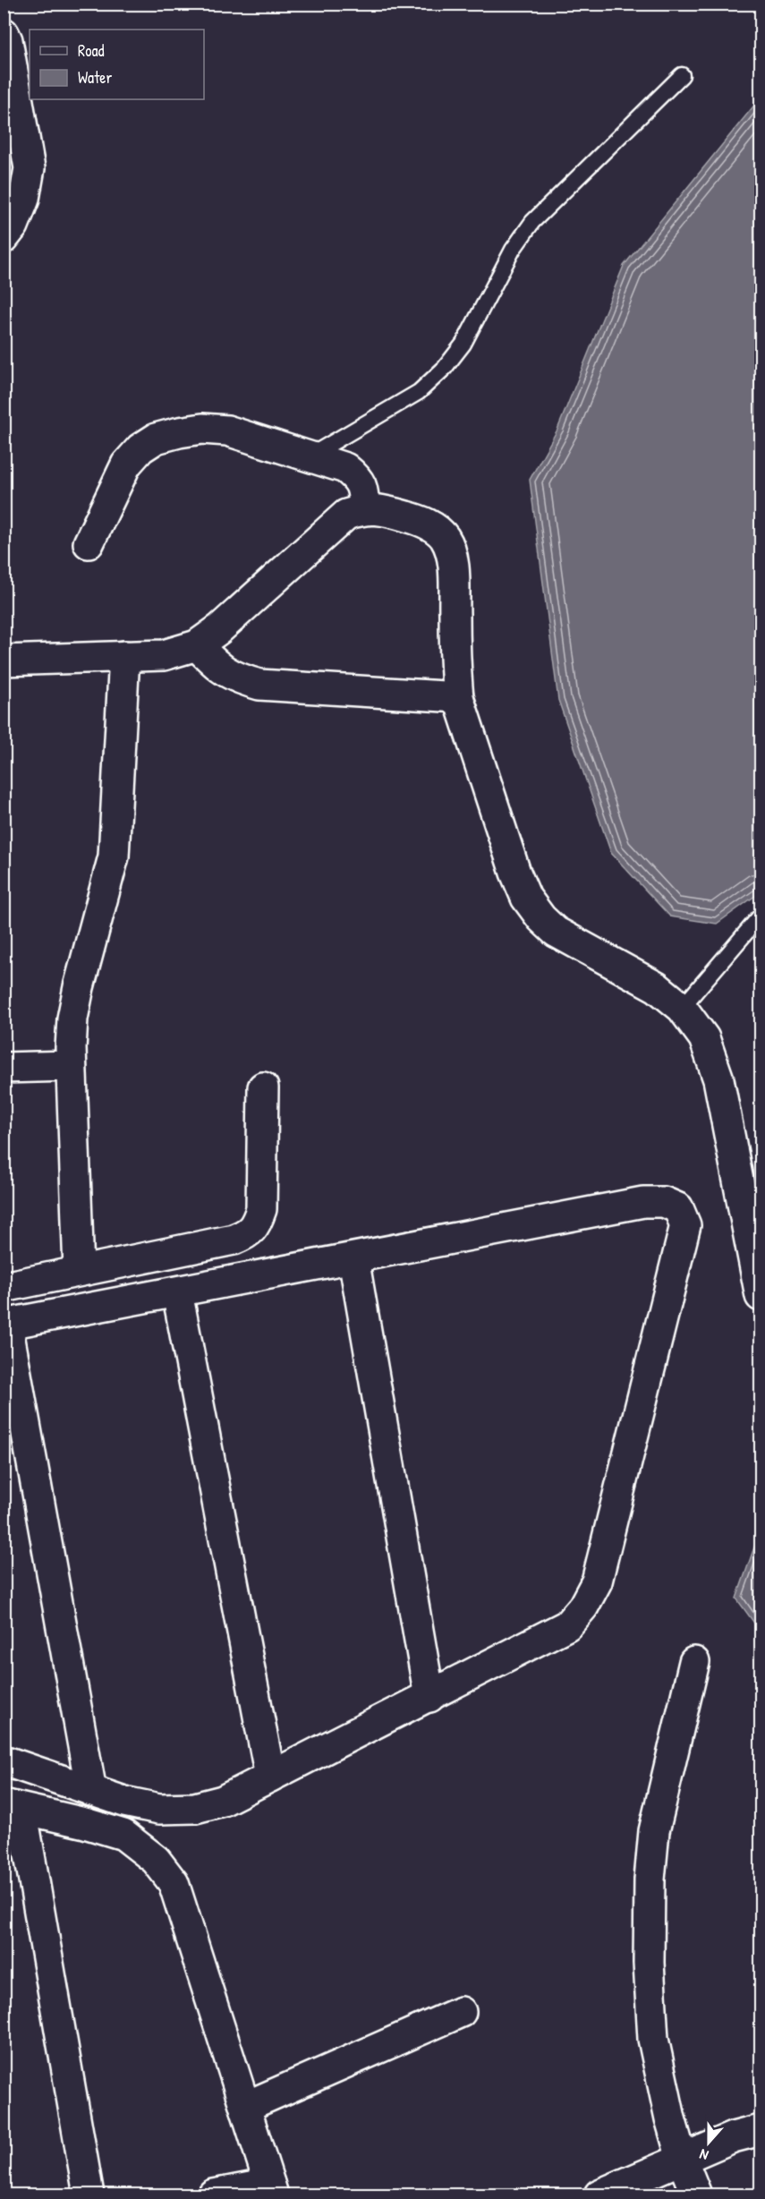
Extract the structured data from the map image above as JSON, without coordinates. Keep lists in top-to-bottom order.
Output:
{
  "legend": ["Road", "Water"],
  "north": "bottom"
}
